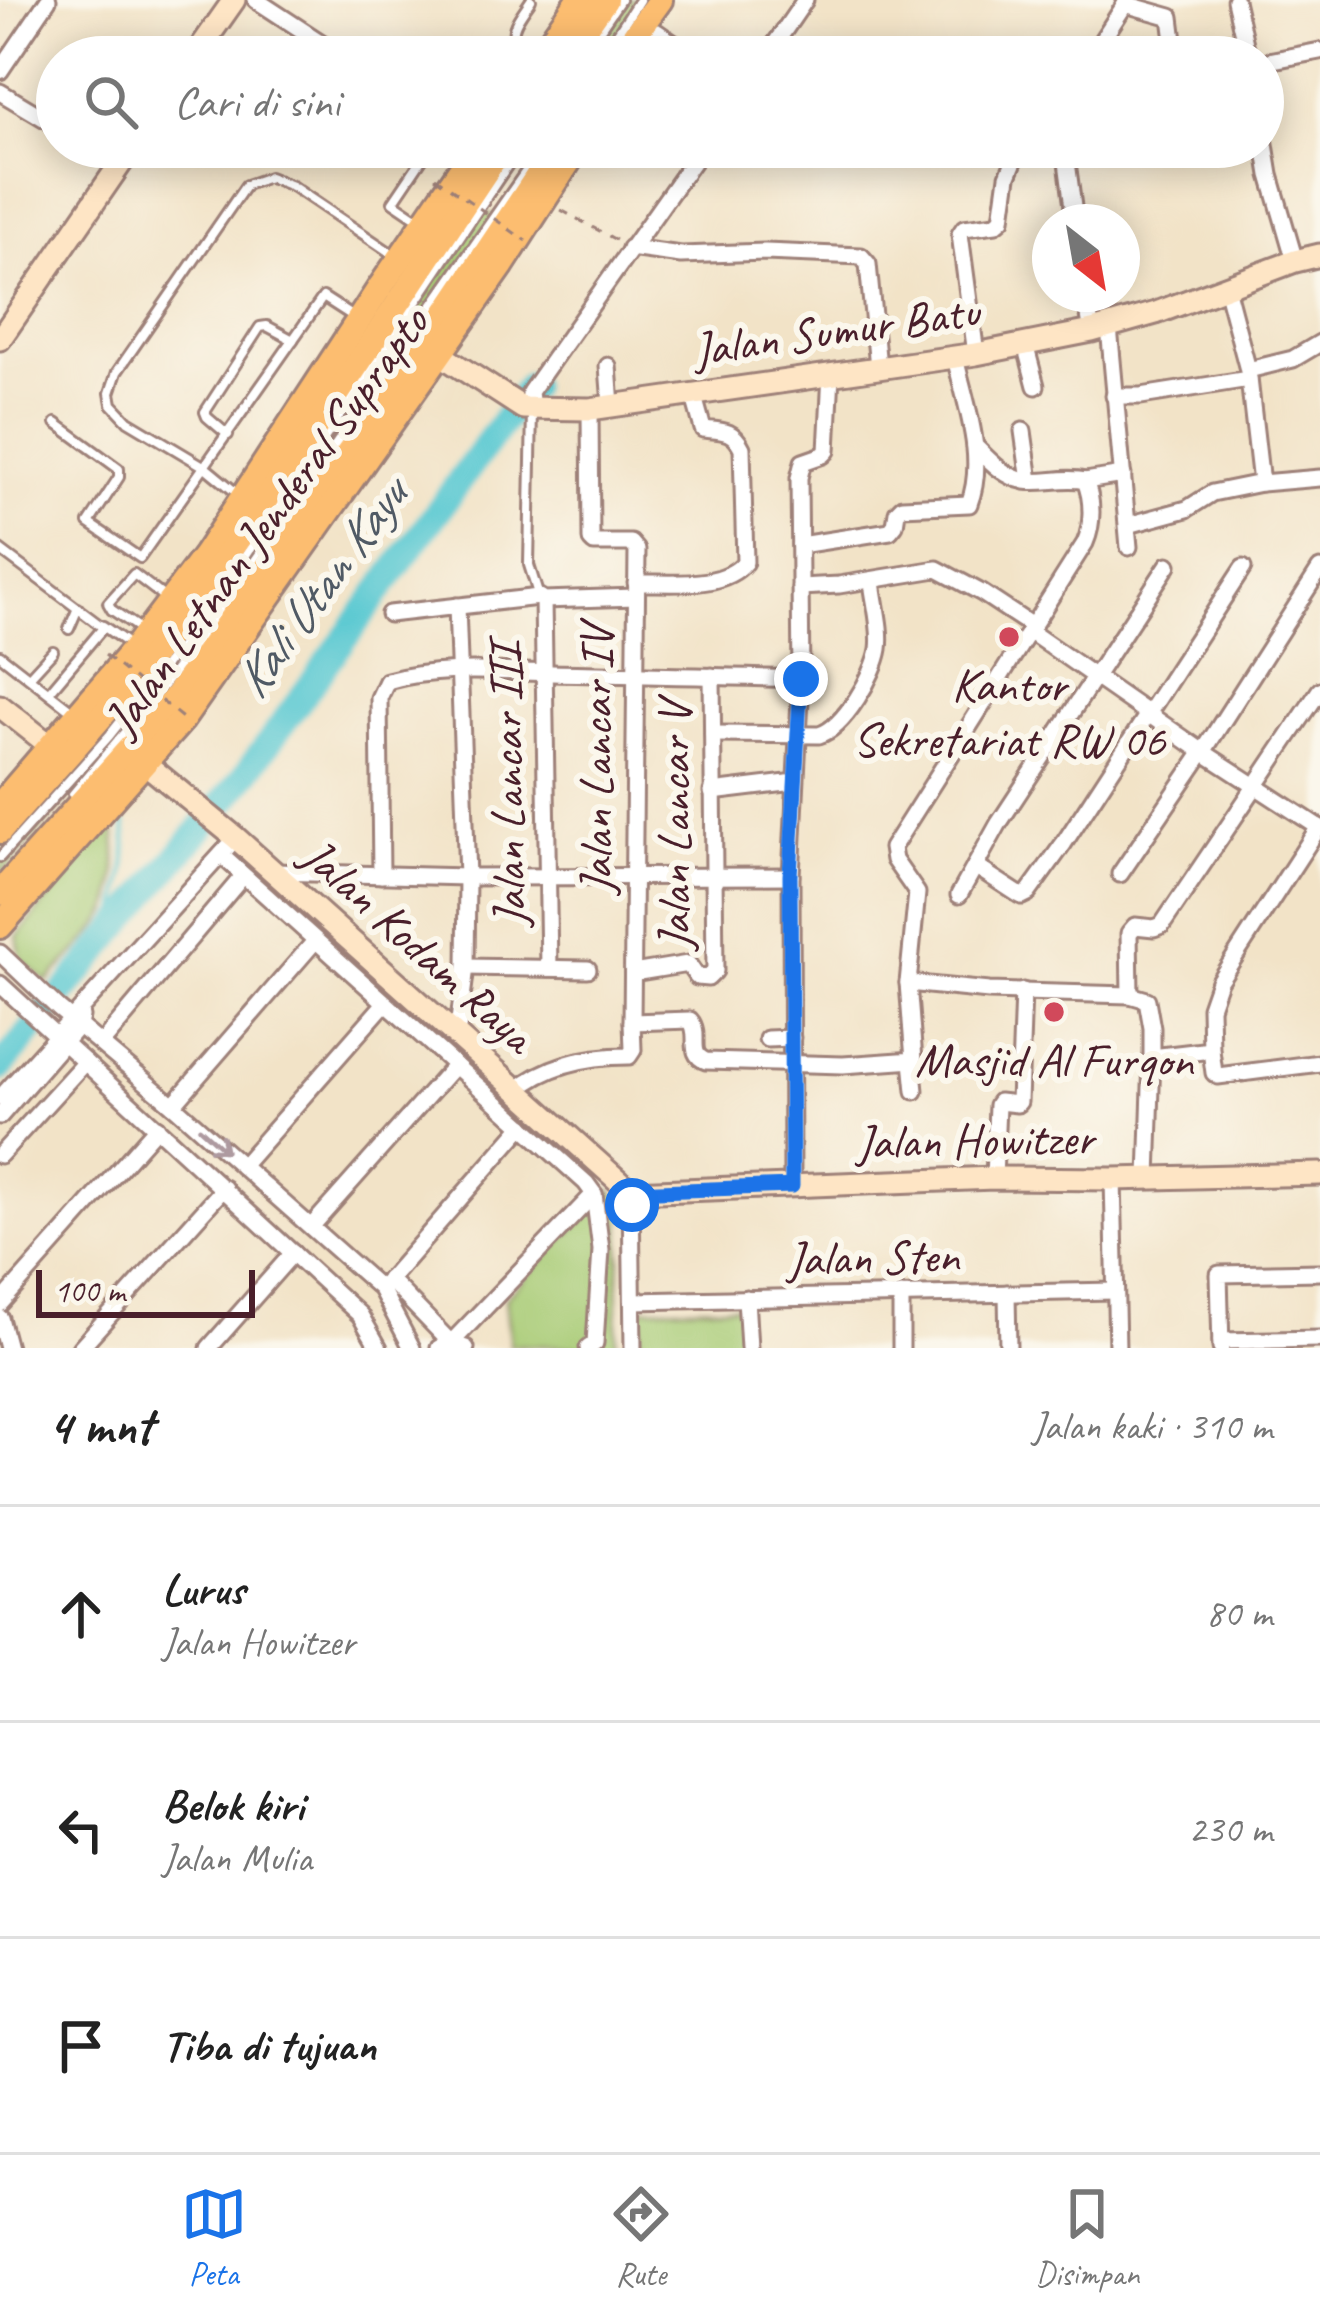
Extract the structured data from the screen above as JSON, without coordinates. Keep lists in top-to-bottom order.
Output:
{
  "streets": {
    "main road": ["Jalan Letnan Jenderal Suprapto"],
    "street": [
      "Jalan Sumur Batu",
      "Jalan Lancar IV",
      "Jalan Lancar III",
      "Jalan Lancar V",
      "Jalan Kodam Raya",
      "Jalan Howitzer",
      "Jalan Sten"
    ]
  },
  "crossings": [
    ["Jalan Sumur Batu", "Jalan Lancar IV"],
    ["Jalan Letnan Jenderal Suprapto", "Jalan Kodam Raya"],
    ["Jalan Lancar IV", "Jalan Lancar V"],
    ["Jalan Kodam Raya", "Jalan Howitzer"]
  ],
  "water": ["Kali Utan Kayu"],
  "places": ["Kantor Sekretariat RW 06", "Masjid Al Furqon"],
  "scale_bar": "100 m",
  "north": "bottom right",
  "page": {
    "search": "Cari di sini",
    "scale": "100 m",
    "heading": ["4 mnt", "Jalan kaki · 310 m"],
    "list": [
      ["Lurus", "Jalan Howitzer", "80 m"],
      ["Belok kiri", "Jalan Mulia", "230 m"],
      "Tiba di tujuan"
    ],
    "nav": ["Peta", "Rute", "Disimpan"]
  }
}
